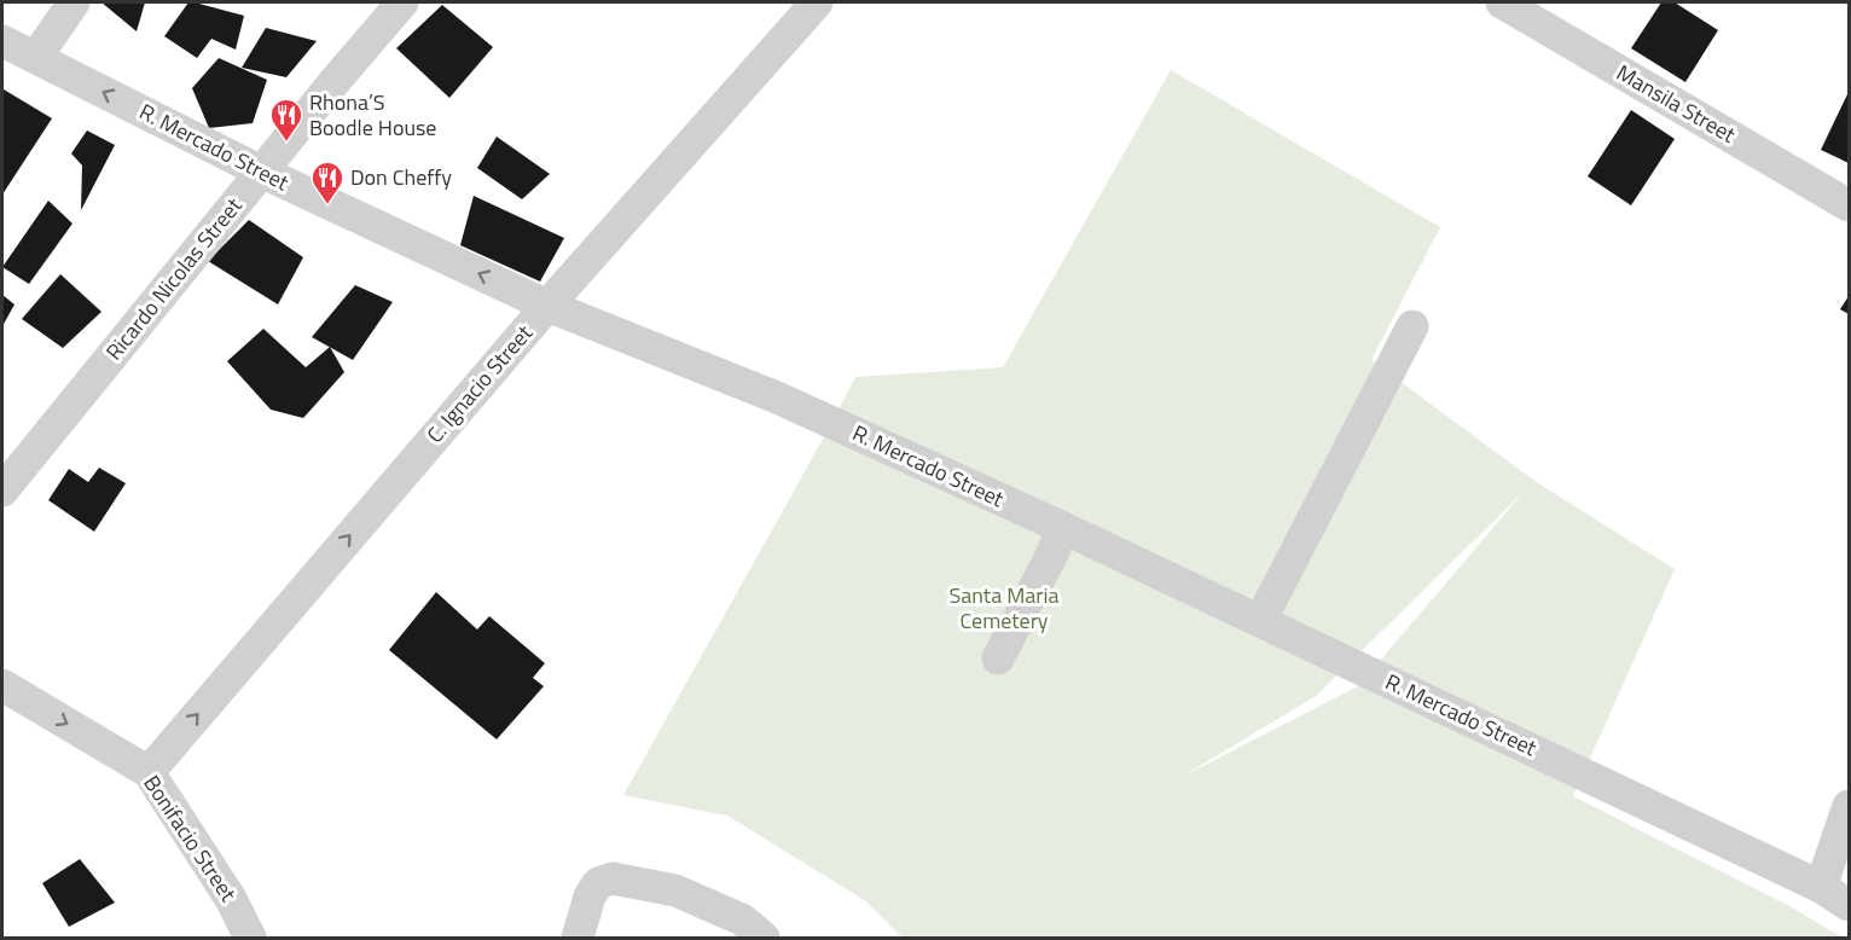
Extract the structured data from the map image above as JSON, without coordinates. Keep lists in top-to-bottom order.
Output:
{
  "streets": {
    "street": [
      "Mansila Street",
      "R. Mercado Street",
      "Ricardo Nicolas Street",
      "C. Ignacio Street",
      "Bonifacio Street"
    ]
  },
  "crossings": [
    ["R. Mercado Street", "Ricardo Nicolas Street"],
    ["R. Mercado Street", "C. Ignacio Street"],
    ["C. Ignacio Street", "Bonifacio Street"]
  ],
  "one_way": ["C. Ignacio Street", "Bonifacio Street"],
  "parks": ["Santa Maria Cemetery"],
  "places": {
    "restaurant": ["Rhona’S Boodle House", "Don Cheffy"]
  }
}
